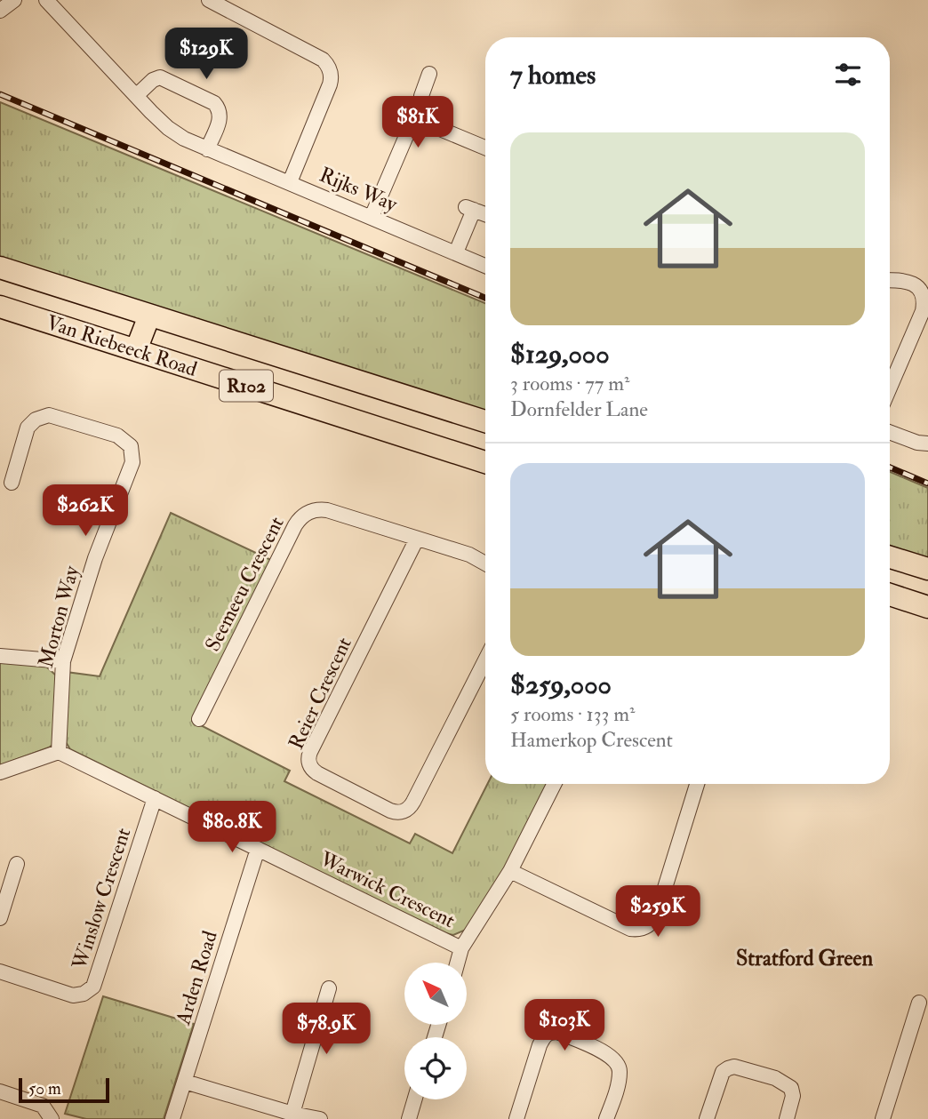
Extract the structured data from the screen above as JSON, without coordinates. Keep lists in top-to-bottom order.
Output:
{
  "streets": {
    "main road": ["Van Riebeeck Road", "R102"],
    "street": [
      "Rijks Way",
      "Seemeeu Crescent",
      "Morton Way",
      "Reier Crescent",
      "Warwick Crescent",
      "Winslow Crescent",
      "Arden Road"
    ]
  },
  "crossings": [
    ["Seemeeu Crescent", "Reier Crescent"],
    ["Morton Way", "Warwick Crescent"],
    ["Warwick Crescent", "Winslow Crescent"],
    ["Warwick Crescent", "Arden Road"]
  ],
  "districts": ["Stratford Green"],
  "scale_bar": "50 m",
  "north": "top left",
  "page": {
    "price": [
      "$129K",
      "$81K",
      "$262K",
      "$80.8K",
      "$259K",
      "$103K",
      "$78.9K"
    ],
    "heading": "7 homes",
    "list": [
      {
        "name": "$129,000",
        "note": "3 rooms · 77 m² · Dornfelder Lane"
      },
      {
        "name": "$259,000",
        "note": "5 rooms · 133 m² · Hamerkop Crescent"
      }
    ],
    "scale": "50 m"
  }
}
